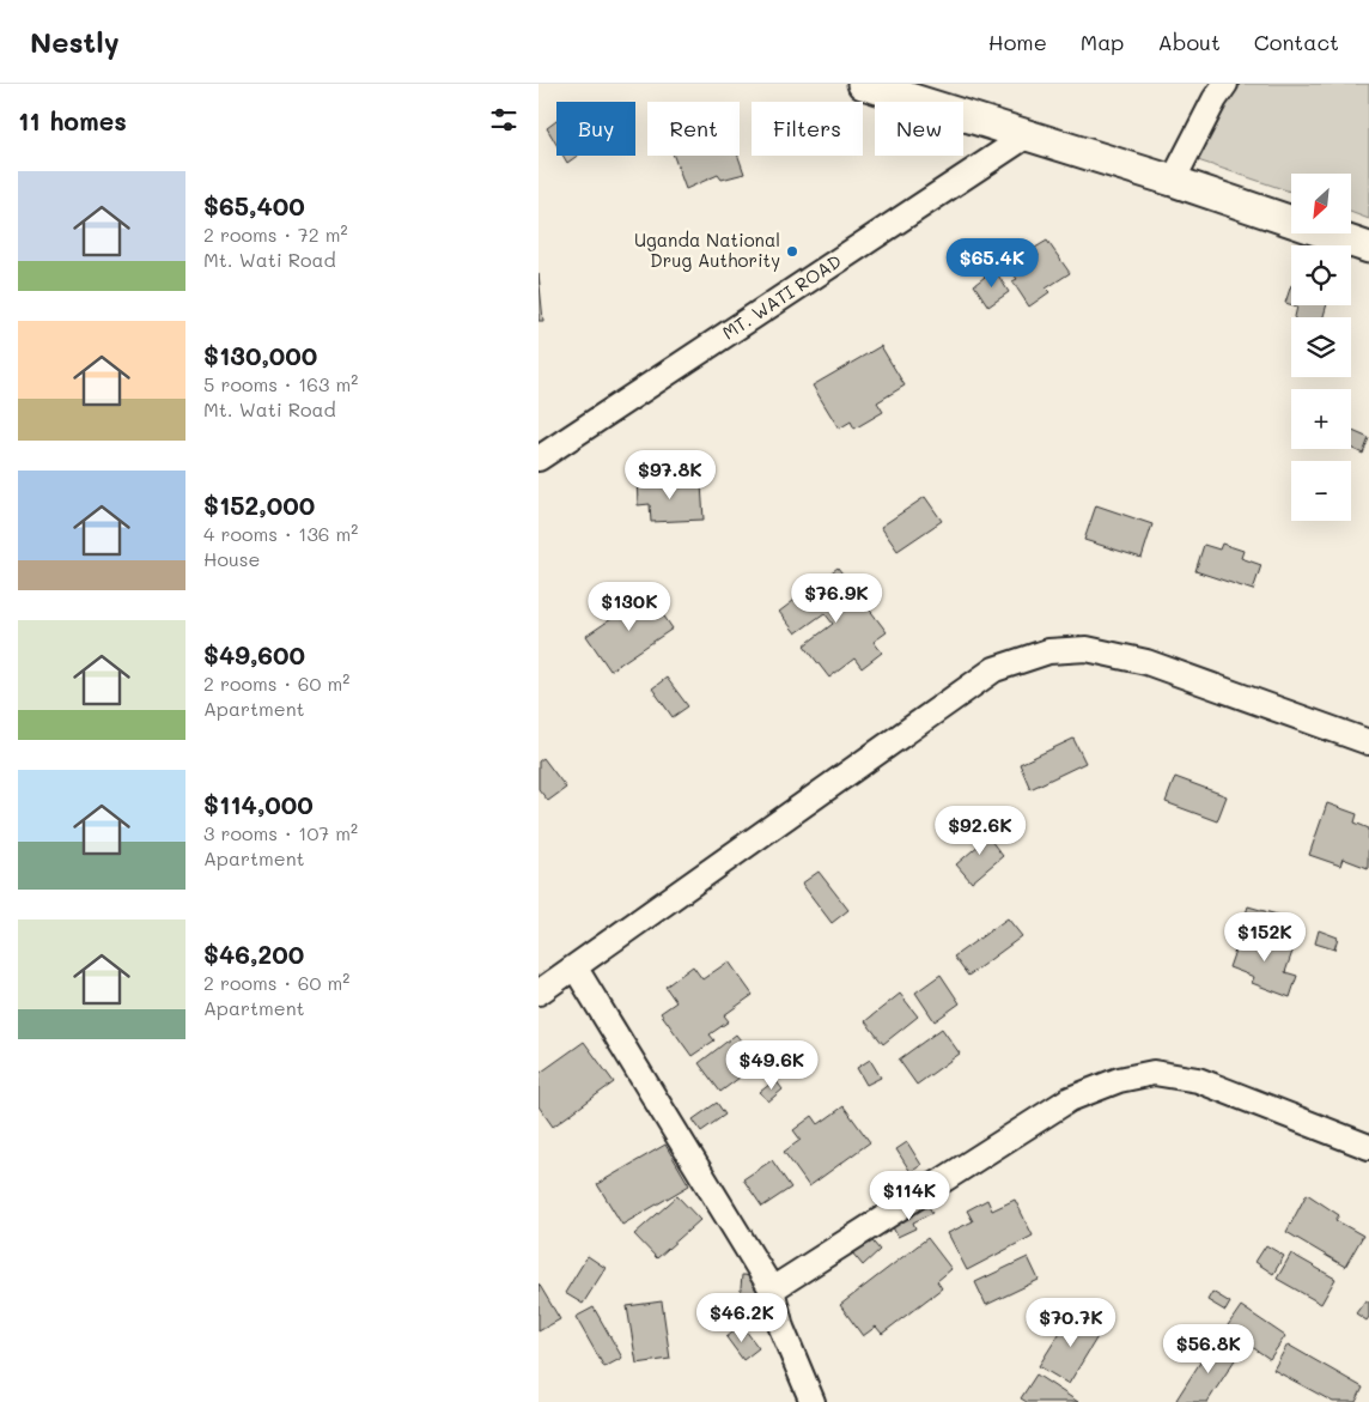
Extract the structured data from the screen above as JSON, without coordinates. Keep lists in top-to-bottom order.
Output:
{
  "streets": {
    "street": ["MT. WATI ROAD"]
  },
  "places": ["Uganda National Drug Authority"],
  "north": "bottom left",
  "page": {
    "header": "Nestly",
    "nav": [
      "Home",
      "Map",
      "About",
      "Contact"
    ],
    "heading": "11 homes",
    "chip": [
      "Buy",
      "Rent",
      "Filters",
      "New"
    ],
    "list": [
      {
        "name": "$65,400",
        "note": "2 rooms · 72 m² · Mt. Wati Road"
      },
      {
        "name": "$130,000",
        "note": "5 rooms · 163 m² · Mt. Wati Road"
      },
      {
        "name": "$152,000",
        "note": "4 rooms · 136 m² · House"
      },
      {
        "name": "$49,600",
        "note": "2 rooms · 60 m² · Apartment"
      },
      {
        "name": "$114,000",
        "note": "3 rooms · 107 m² · Apartment"
      },
      {
        "name": "$46,200",
        "note": "2 rooms · 60 m² · Apartment"
      }
    ],
    "map_buttons": ["+", "−"],
    "price": [
      "$65.4K",
      "$97.8K",
      "$76.9K",
      "$130K",
      "$92.6K",
      "$152K",
      "$49.6K",
      "$114K",
      "$46.2K",
      "$70.7K",
      "$56.8K"
    ]
  }
}
